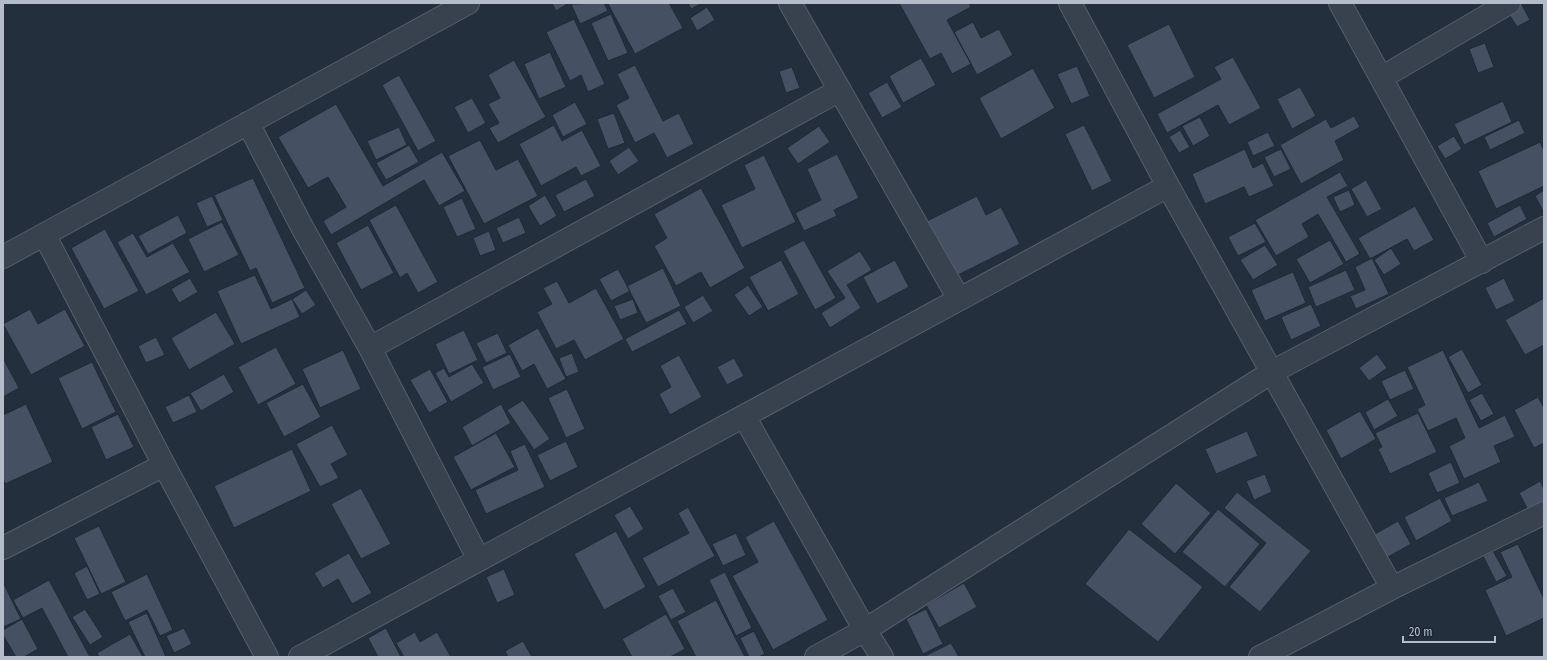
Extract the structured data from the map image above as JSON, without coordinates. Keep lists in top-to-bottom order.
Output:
{
  "scale_bar": "20 m"
}
